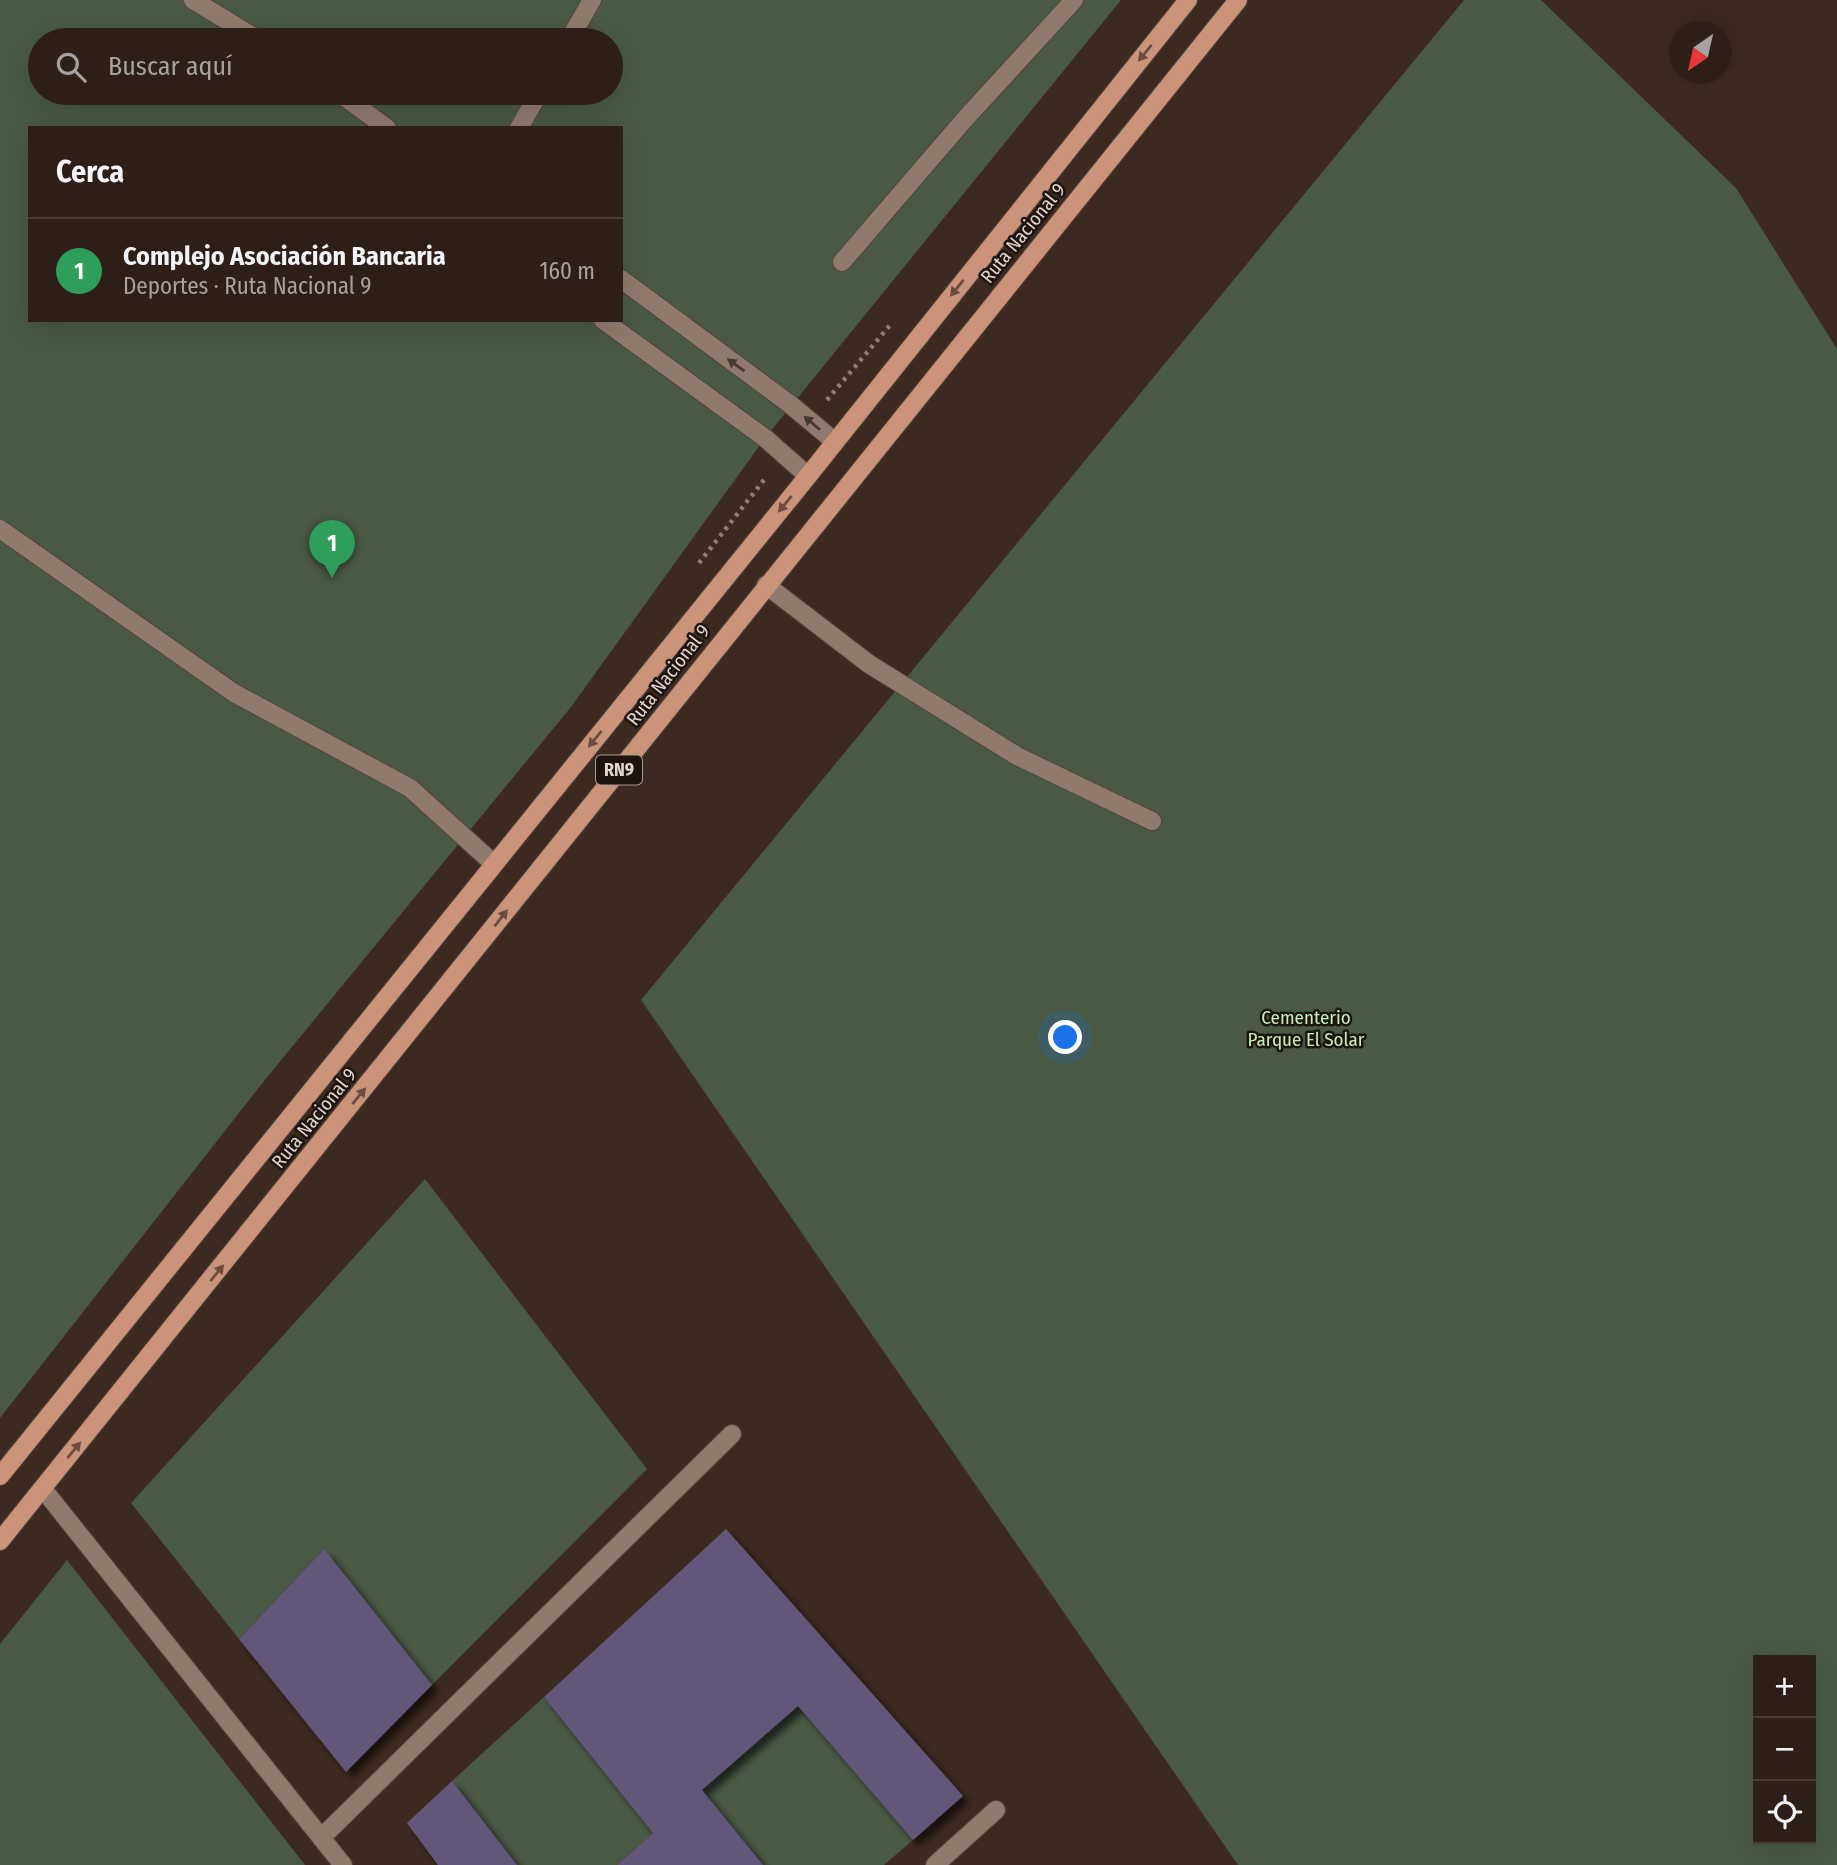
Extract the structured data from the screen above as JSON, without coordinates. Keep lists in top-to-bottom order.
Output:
{
  "streets": {
    "main road": ["Ruta Nacional 9", "RN9"]
  },
  "parks": ["Cementerio Parque El Solar"],
  "north": "bottom left",
  "page": {
    "search": "Buscar aquí",
    "heading": "Cerca",
    "list": [
      {
        "mark": "1",
        "name": "Complejo Asociación Bancaria",
        "note": "Deportes · Ruta Nacional 9",
        "value": "160 m"
      }
    ],
    "pins": "1",
    "map_buttons": ["+", "−"]
  }
}
